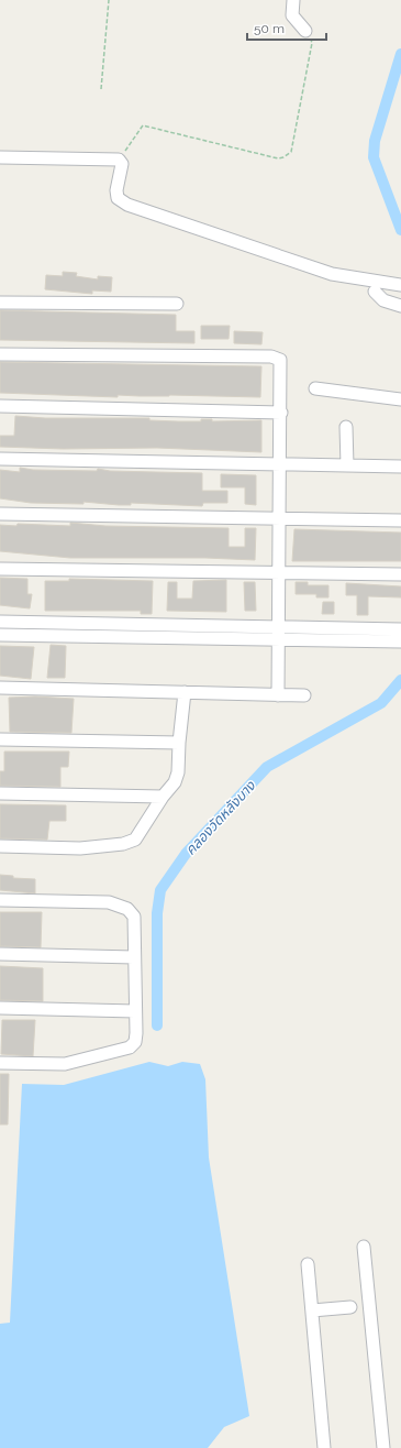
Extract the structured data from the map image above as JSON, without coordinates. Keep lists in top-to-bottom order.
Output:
{
  "water": ["คลองวัดหลังบาง"],
  "scale_bar": "50 m"
}
